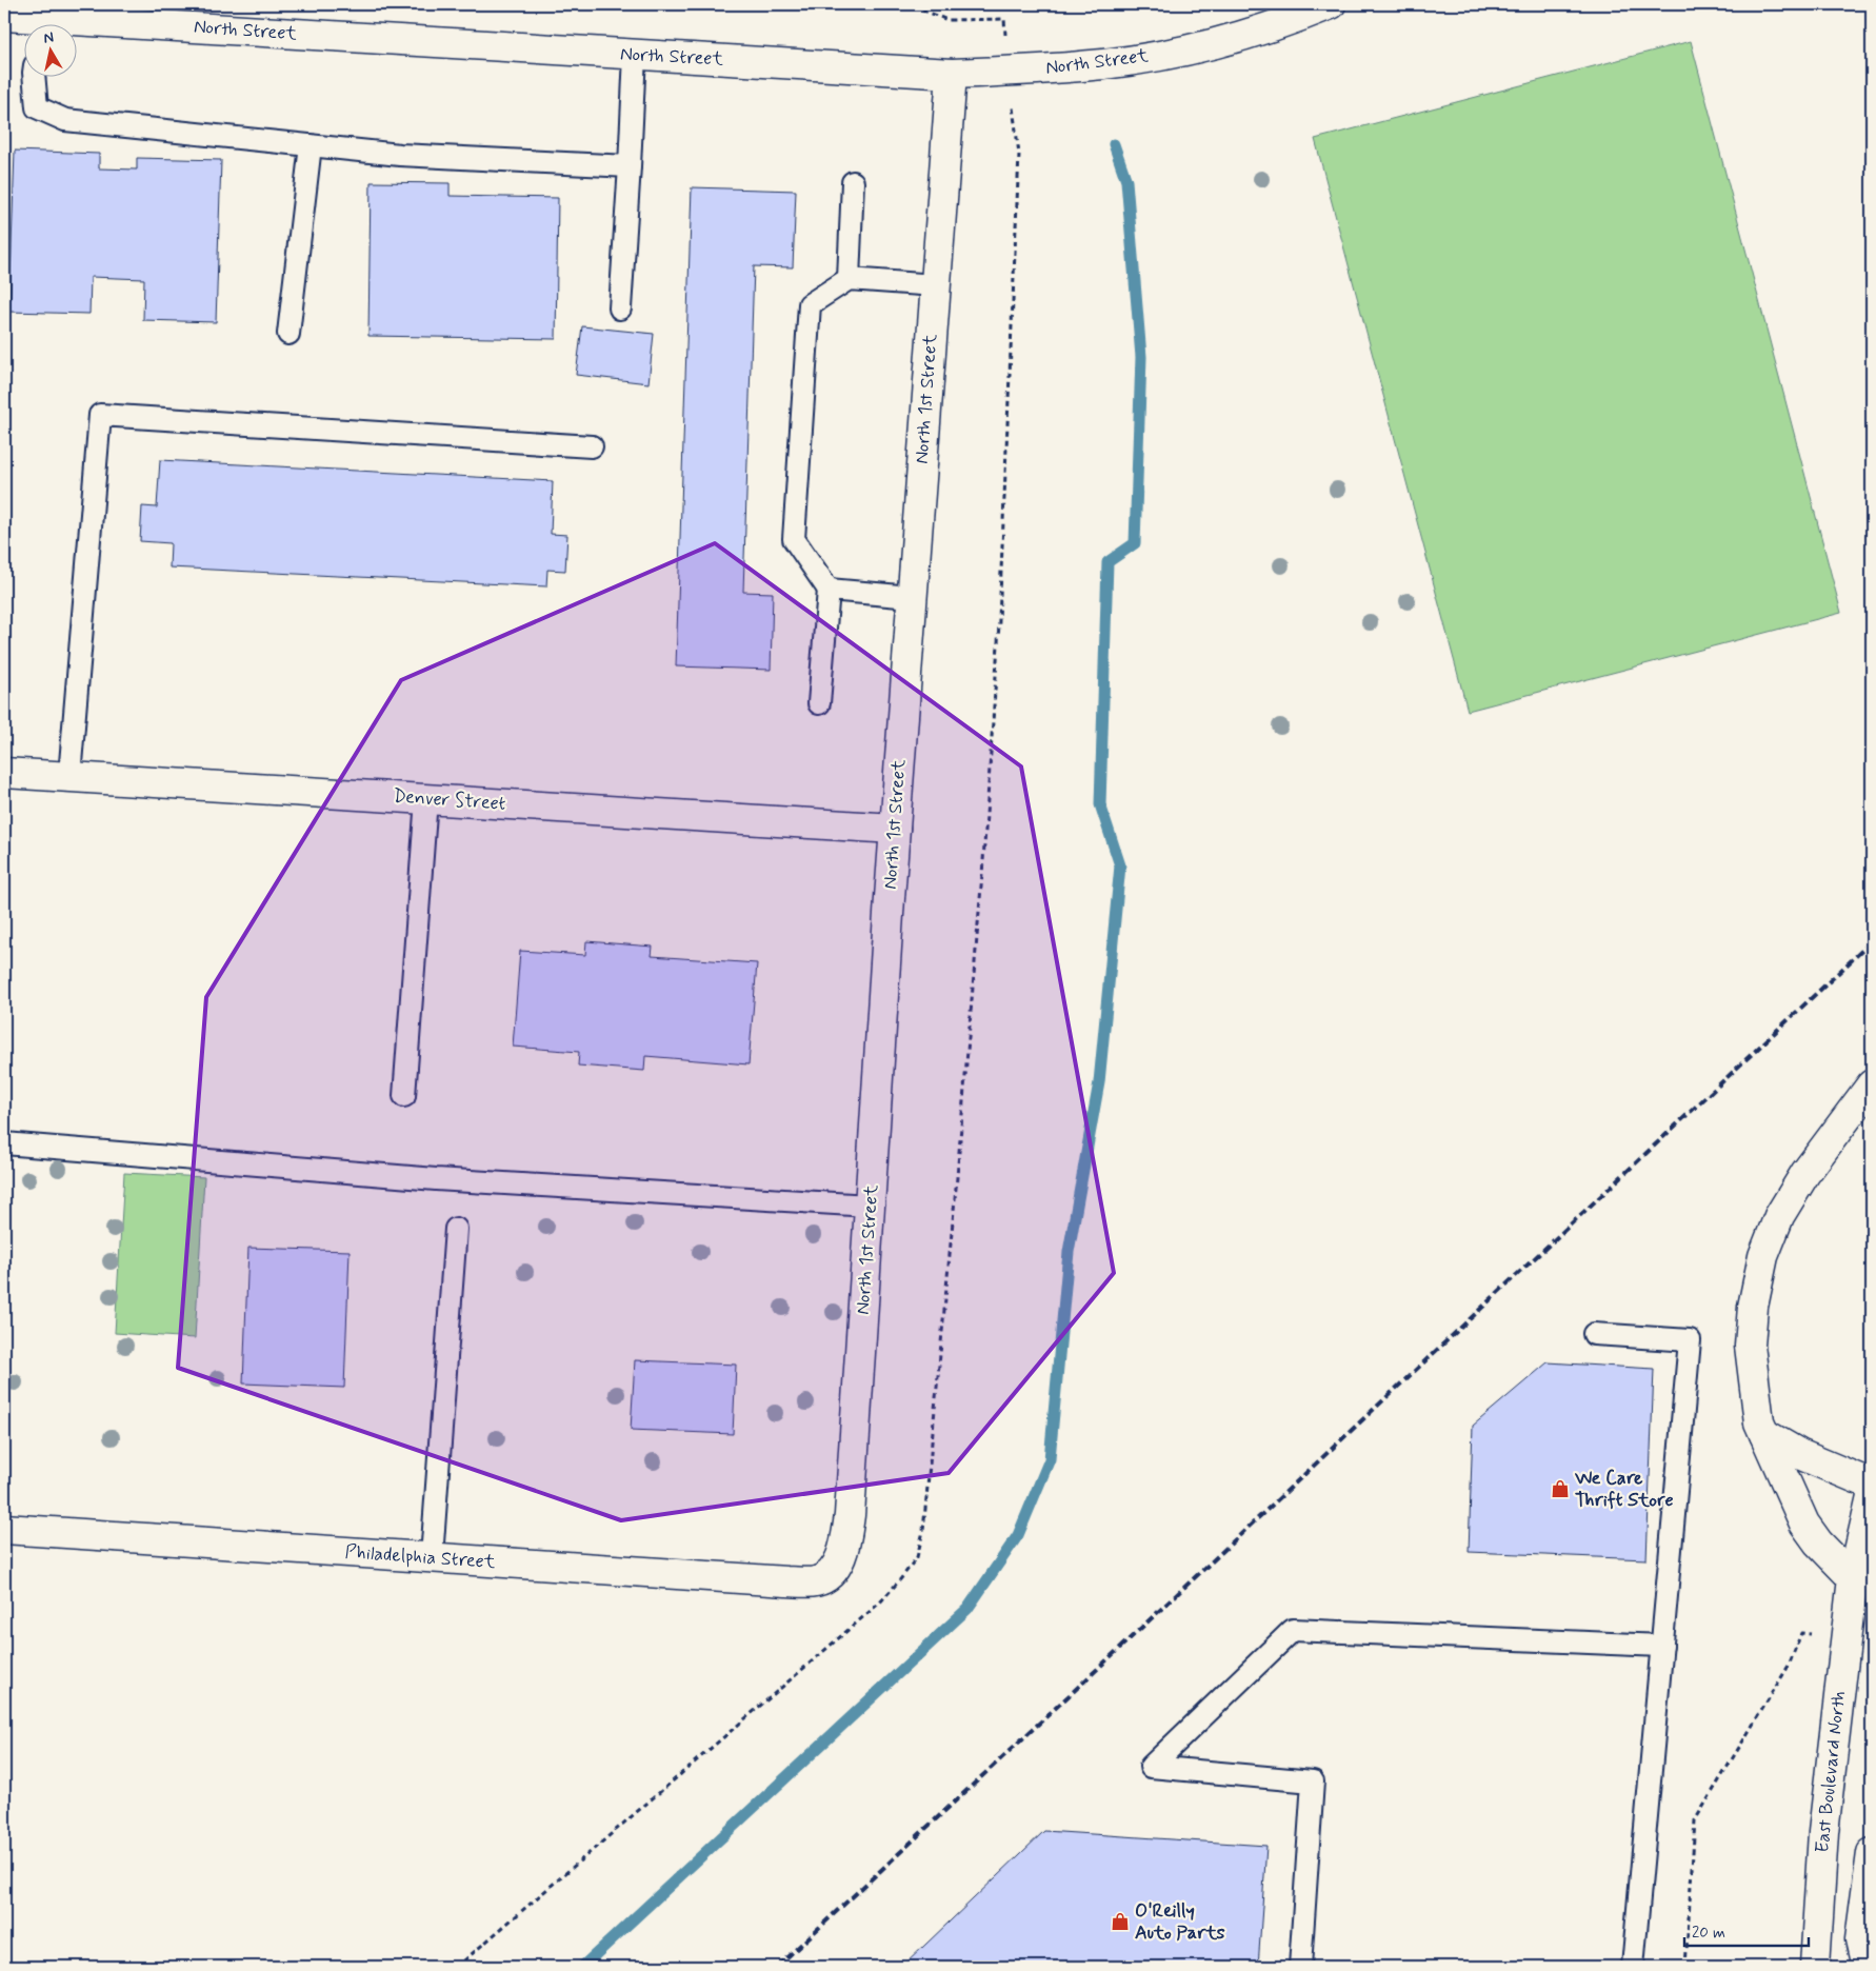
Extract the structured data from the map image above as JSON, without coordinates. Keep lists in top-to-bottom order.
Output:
{
  "streets": {
    "street": [
      "North Street",
      "North 1st Street",
      "Denver Street",
      "Philadelphia Street",
      "East Boulevard North"
    ]
  },
  "crossings": [
    ["North Street", "North 1st Street"],
    ["North 1st Street", "Denver Street"],
    ["North 1st Street", "Philadelphia Street"]
  ],
  "places": {
    "shop": ["We Care Thrift Store", "O'Reilly Auto Parts"]
  },
  "scale_bar": "20 m",
  "north": "top"
}
